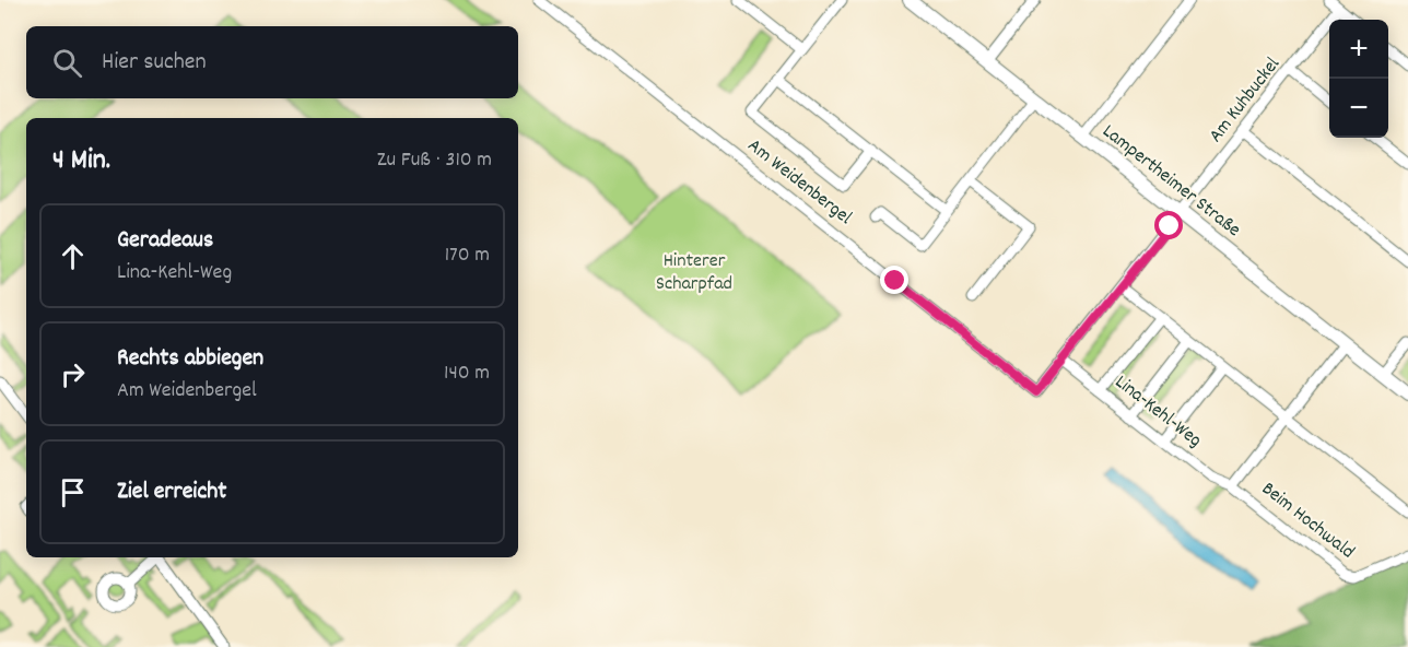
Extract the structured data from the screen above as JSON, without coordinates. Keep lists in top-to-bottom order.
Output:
{
  "streets": {
    "street": [
      "Am Kuhbuckel",
      "Lampertheimer Straße",
      "Am Weidenbergel",
      "Lina-Kehl-Weg",
      "Beim Hochwald"
    ]
  },
  "crossings": [
    ["Am Kuhbuckel", "Lampertheimer Straße"],
    ["Lampertheimer Straße", "Beim Hochwald"],
    ["Am Weidenbergel", "Lina-Kehl-Weg"],
    ["Lina-Kehl-Weg", "Beim Hochwald"]
  ],
  "parks": ["Hinterer Scharpfad"],
  "page": {
    "map_buttons": ["+", "−"],
    "search": "Hier suchen",
    "heading": ["4 Min.", "Zu Fuß · 310 m"],
    "list": [
      ["Geradeaus", "Lina-Kehl-Weg", "170 m"],
      ["Rechts abbiegen", "Am Weidenbergel", "140 m"],
      "Ziel erreicht"
    ]
  }
}
